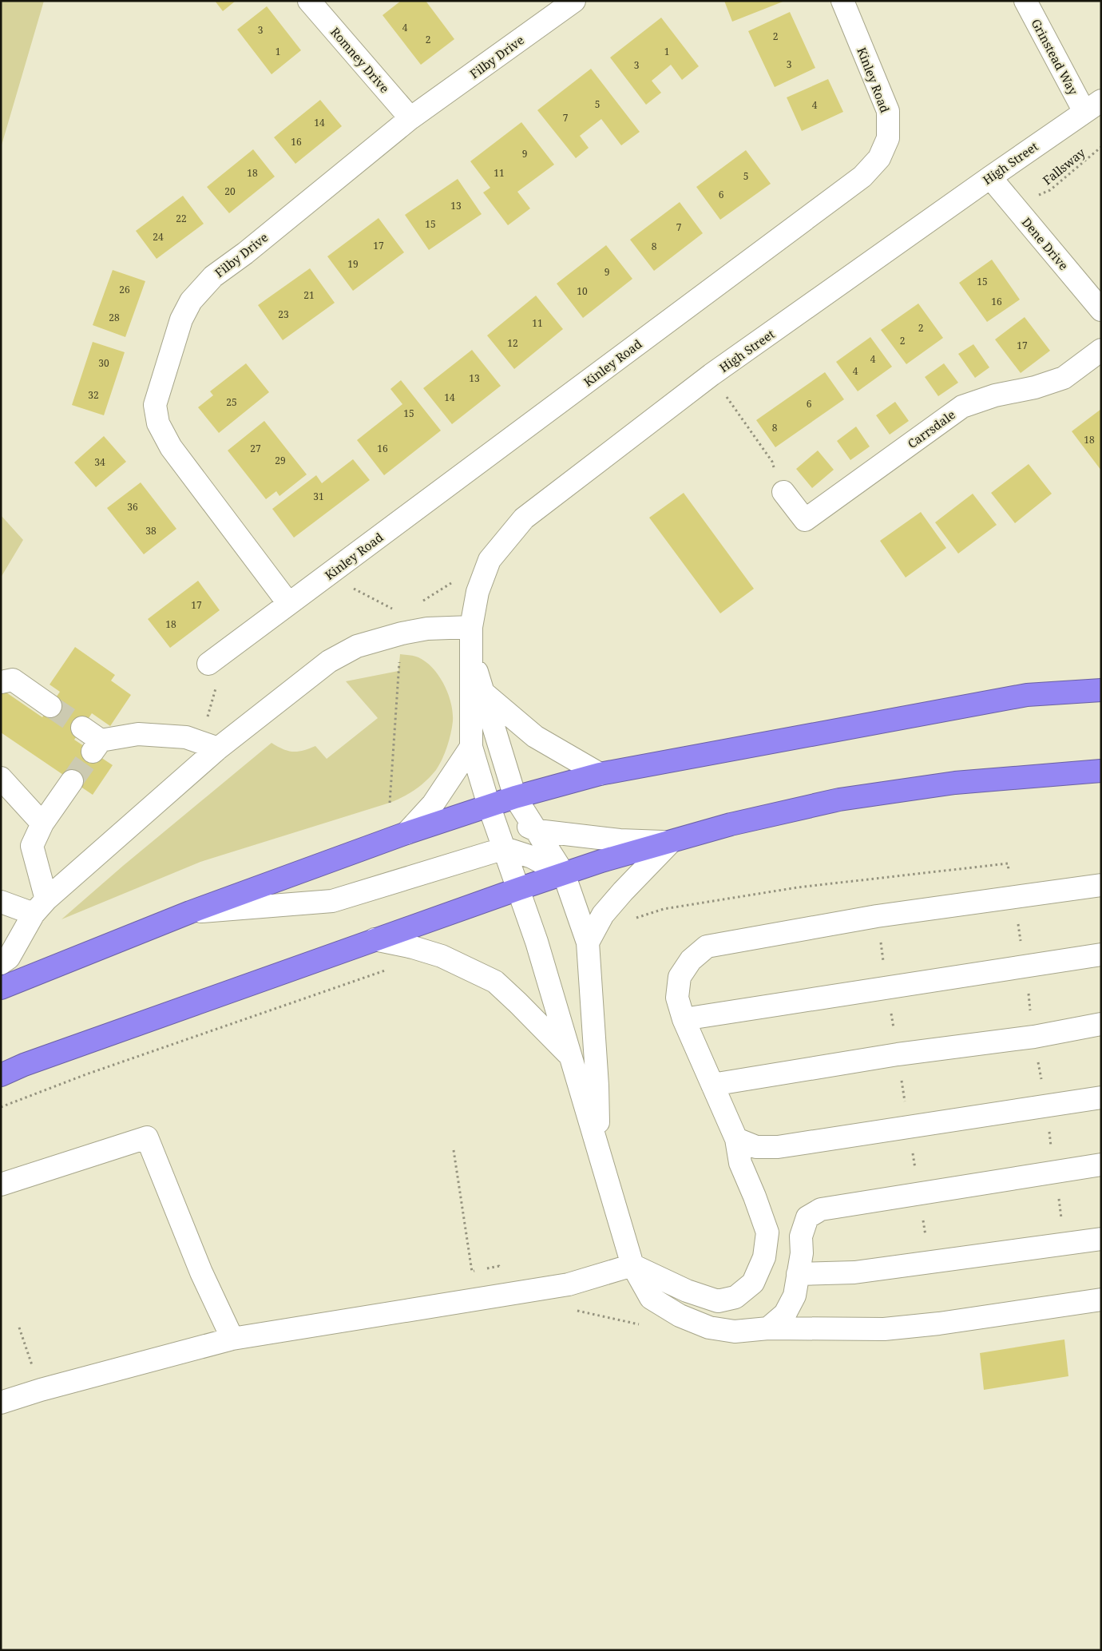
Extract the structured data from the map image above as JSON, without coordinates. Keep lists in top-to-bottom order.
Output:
{
  "streets": {
    "street": [
      "Filby Drive",
      "Grinstead Way",
      "Romney Drive",
      "Kinley Road",
      "High Street",
      "Dene Drive",
      "Carrsdale"
    ],
    "path": ["Fallsway"]
  },
  "crossings": [
    ["Filby Drive", "Romney Drive"],
    ["Filby Drive", "Kinley Road"],
    ["Grinstead Way", "High Street"],
    ["High Street", "Dene Drive"],
    ["Fallsway", "Dene Drive"]
  ],
  "house_numbers": [
    "4",
    "3",
    "2",
    "2",
    "1",
    "1",
    "3",
    "3",
    "5",
    "4",
    "7",
    "14",
    "16",
    "9",
    "18",
    "11",
    "5",
    "20",
    "6",
    "13",
    "22",
    "15",
    "7",
    "24",
    "17",
    "8",
    "19",
    "9",
    "15",
    "26",
    "10",
    "21",
    "16",
    "23",
    "28",
    "11",
    "2",
    "2",
    "12",
    "17",
    "4",
    "30",
    "4",
    "13",
    "32",
    "14",
    "25",
    "6",
    "15",
    "8",
    "18",
    "27",
    "16",
    "29",
    "34",
    "31",
    "36",
    "38",
    "17",
    "18"
  ]
}
